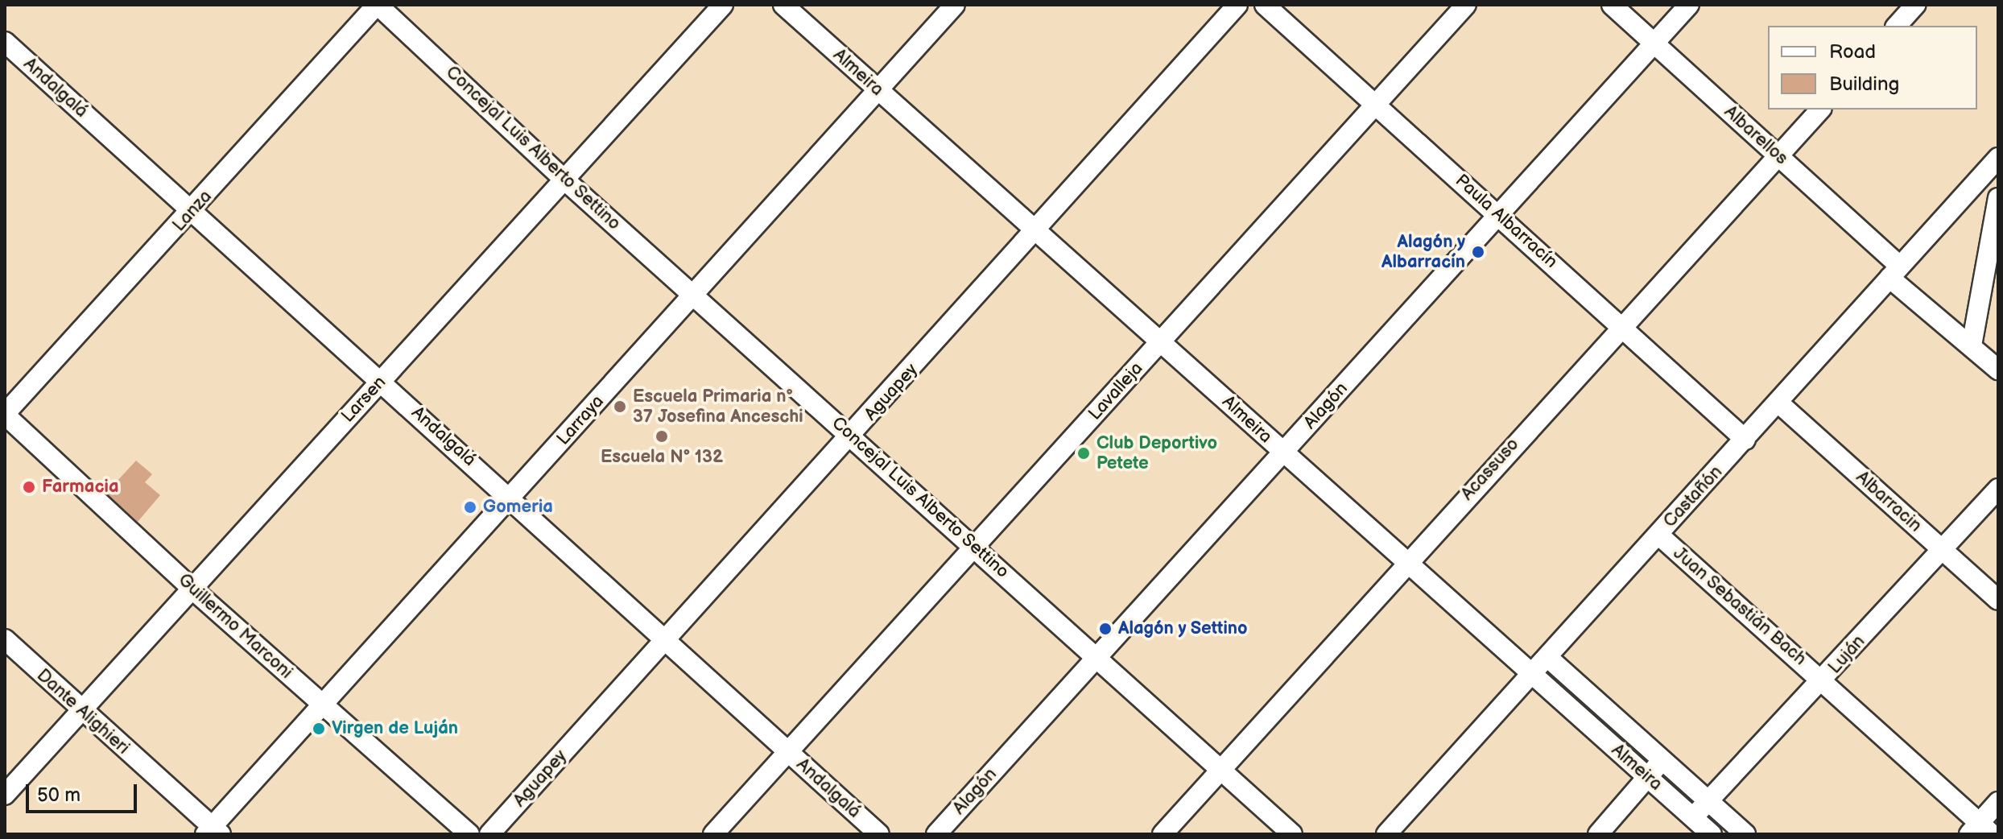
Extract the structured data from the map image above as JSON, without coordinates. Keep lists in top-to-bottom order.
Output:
{
  "streets": {
    "street": [
      "Almeira",
      "Andalgalá",
      "Albarellos",
      "Concejal Luis Alberto Settino",
      "Lanza",
      "Paula Albarracín",
      "Lavalleja",
      "Aguapey",
      "Larsen",
      "Alagón",
      "Larraya",
      "Acassuso",
      "Castañón",
      "Albarracin",
      "Juan Sebastián Bach",
      "Guillermo Marconi",
      "Luján",
      "Dante Alighieri"
    ]
  },
  "crossings": [
    ["Almeira", "Lavalleja"],
    ["Almeira", "Aguapey"],
    ["Almeira", "Alagón"],
    ["Almeira", "Larraya"],
    ["Almeira", "Acassuso"],
    ["Almeira", "Castañón"],
    ["Almeira", "Luján"],
    ["Andalgalá", "Lanza"],
    ["Andalgalá", "Lavalleja"],
    ["Andalgalá", "Aguapey"],
    ["Andalgalá", "Larsen"],
    ["Andalgalá", "Larraya"],
    ["Albarellos", "Alagón"],
    ["Albarellos", "Acassuso"],
    ["Albarellos", "Castañón"],
    ["Concejal Luis Alberto Settino", "Lanza"],
    ["Concejal Luis Alberto Settino", "Lavalleja"],
    ["Concejal Luis Alberto Settino", "Aguapey"],
    ["Concejal Luis Alberto Settino", "Larsen"],
    ["Concejal Luis Alberto Settino", "Alagón"],
    ["Concejal Luis Alberto Settino", "Larraya"],
    ["Concejal Luis Alberto Settino", "Acassuso"],
    ["Lanza", "Guillermo Marconi"],
    ["Paula Albarracín", "Lavalleja"],
    ["Paula Albarracín", "Alagón"],
    ["Paula Albarracín", "Acassuso"],
    ["Paula Albarracín", "Castañón"],
    ["Larsen", "Guillermo Marconi"],
    ["Larsen", "Dante Alighieri"],
    ["Larraya", "Guillermo Marconi"],
    ["Larraya", "Dante Alighieri"],
    ["Castañón", "Albarracin"],
    ["Castañón", "Juan Sebastián Bach"],
    ["Albarracin", "Luján"],
    ["Juan Sebastián Bach", "Luján"]
  ],
  "places": [
    "Alagón y Albarracín",
    "Escuela Primaria n° 37 Josefina Anceschi",
    "Escuela N° 132",
    "Club Deportivo Petete",
    "Farmacia",
    "Gomeria",
    "Alagón y Settino",
    "Virgen de Luján"
  ],
  "legend": ["Road", "Building"],
  "scale_bar": "50 m"
}
